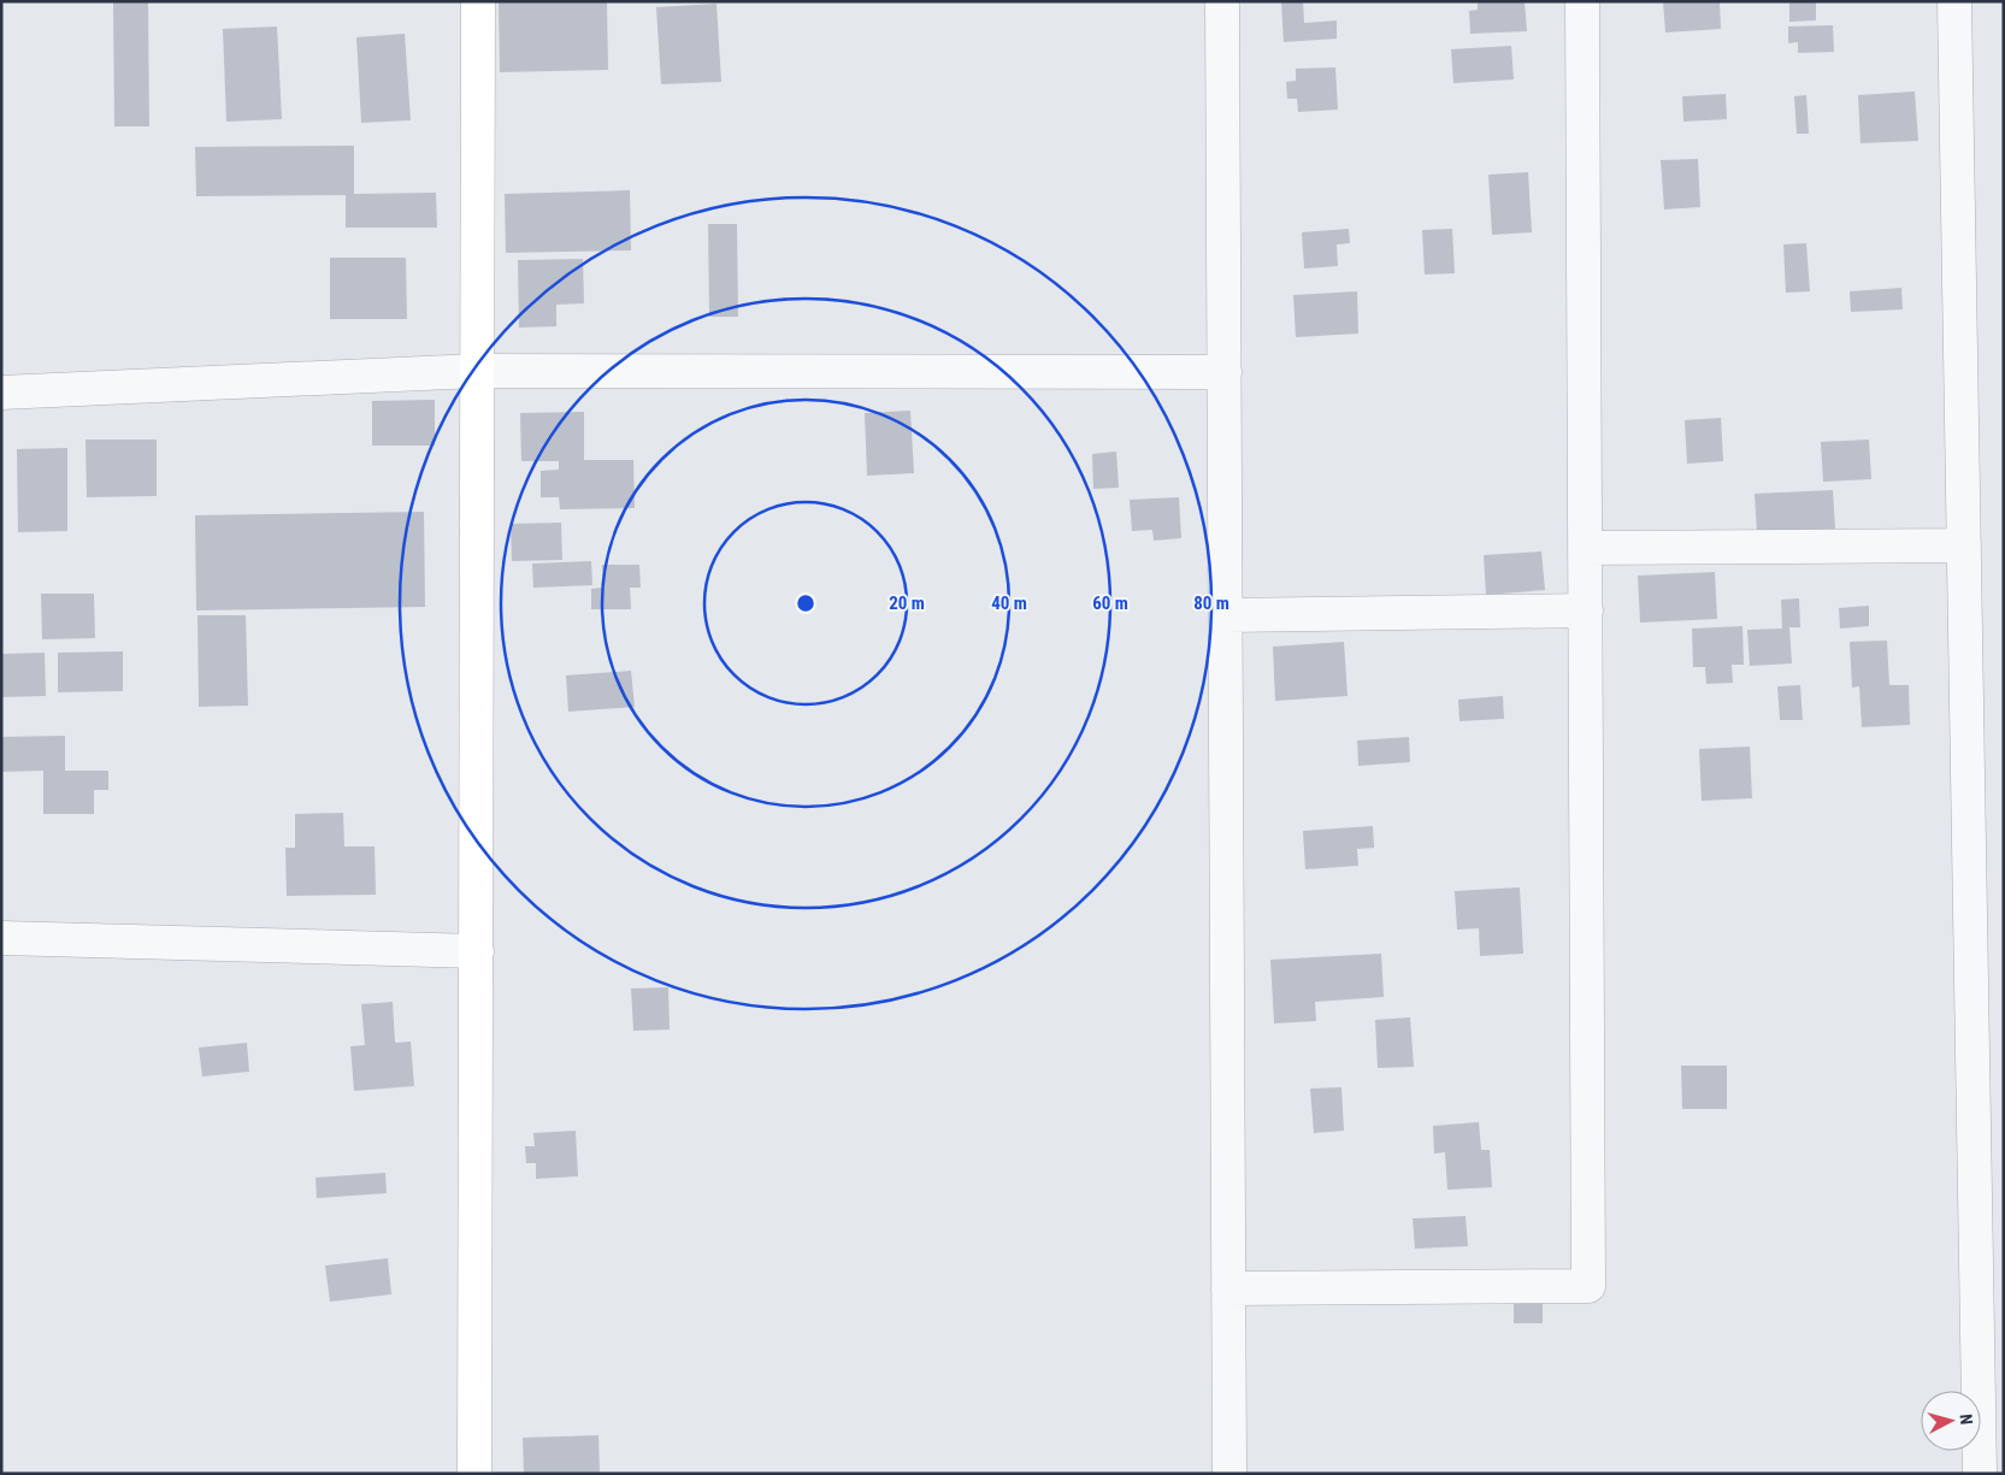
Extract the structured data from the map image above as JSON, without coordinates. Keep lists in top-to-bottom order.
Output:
{
  "north": "right",
  "rings": [
    "20 m",
    "40 m",
    "60 m",
    "80 m"
  ]
}
